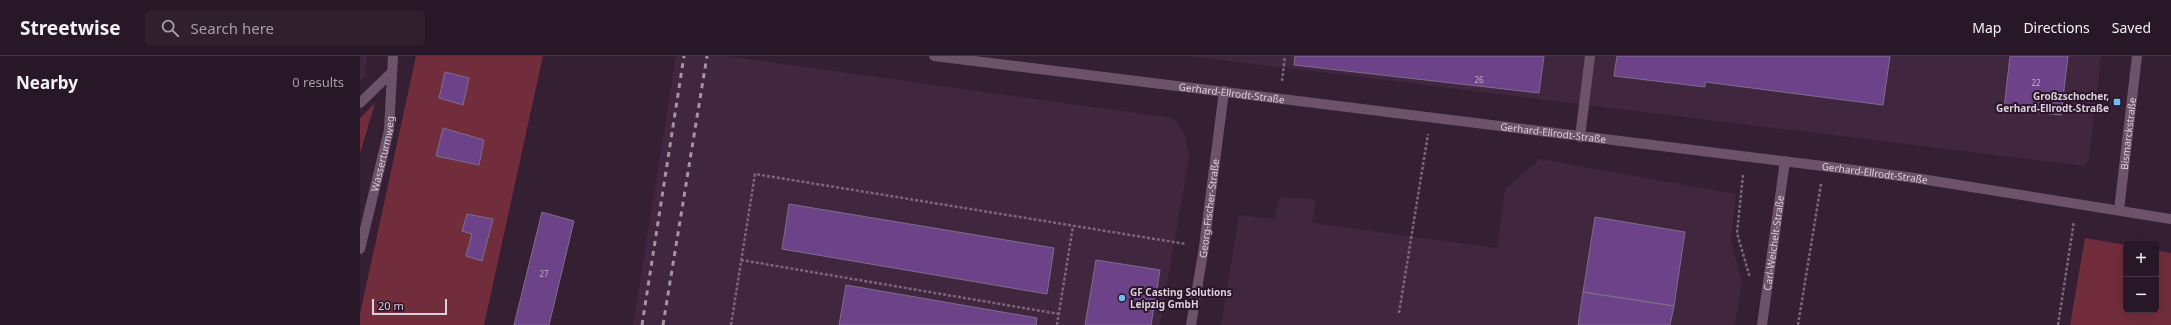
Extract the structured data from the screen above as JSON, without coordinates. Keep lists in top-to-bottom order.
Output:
{
  "streets": {
    "main road": [
      "Gerhard-Ellrodt-Straße",
      "Bismarckstraße",
      "Wasserturmweg",
      "Georg-Fischer-Straße",
      "Carl-Weichelt-Straße"
    ]
  },
  "crossings": [
    ["Gerhard-Ellrodt-Straße", "Bismarckstraße"],
    ["Gerhard-Ellrodt-Straße", "Georg-Fischer-Straße"],
    ["Gerhard-Ellrodt-Straße", "Carl-Weichelt-Straße"]
  ],
  "places": {
    "transit": ["Großzschocher, Gerhard-Ellrodt-Straße"],
    "other": ["GF Casting Solutions Leipzig GmbH"]
  },
  "house_numbers": ["26", "22", "27"],
  "scale_bar": "20 m",
  "page": {
    "header": "Streetwise",
    "search": "Search here",
    "nav": ["Map", "Directions", "Saved"],
    "heading": ["Nearby", "0 results"],
    "map_buttons": ["+", "−"],
    "scale": "20 m"
  }
}
